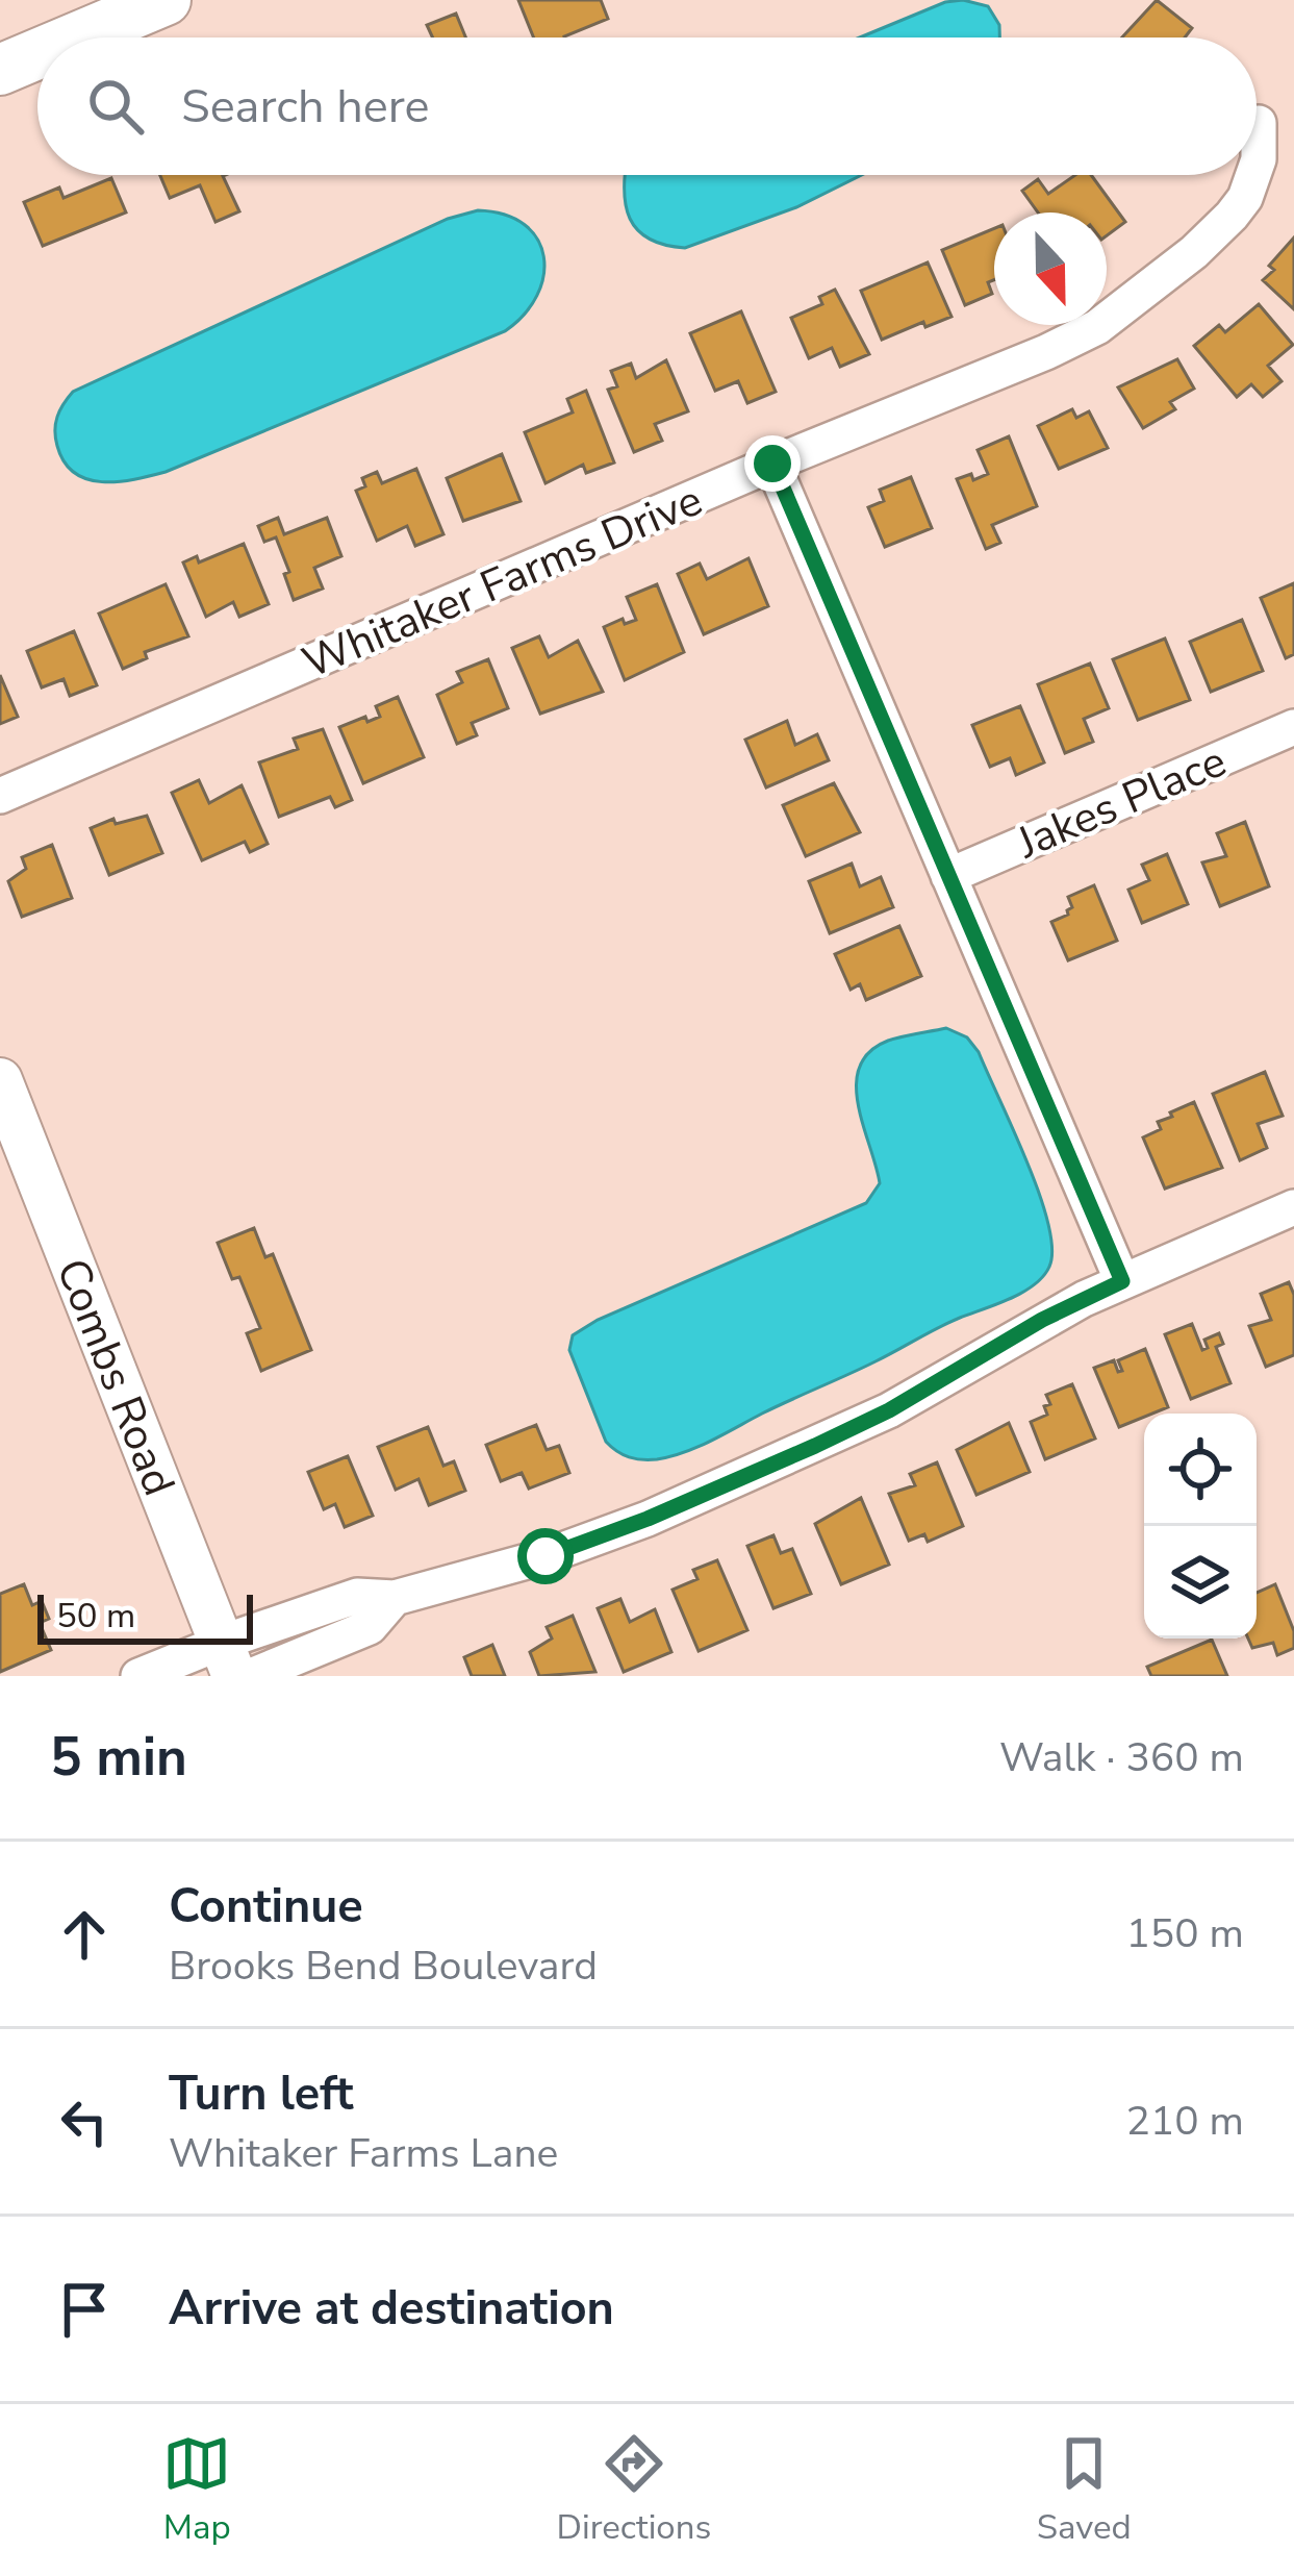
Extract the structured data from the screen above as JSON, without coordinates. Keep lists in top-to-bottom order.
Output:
{
  "streets": {
    "street": ["Whitaker Farms Drive", "Jakes Place", "Combs Road"]
  },
  "scale_bar": "50 m",
  "north": "bottom",
  "page": {
    "search": "Search here",
    "scale": "50 m",
    "heading": ["5 min", "Walk · 360 m"],
    "list": [
      ["Continue", "Brooks Bend Boulevard", "150 m"],
      ["Turn left", "Whitaker Farms Lane", "210 m"],
      "Arrive at destination"
    ],
    "nav": ["Map", "Directions", "Saved"]
  }
}
